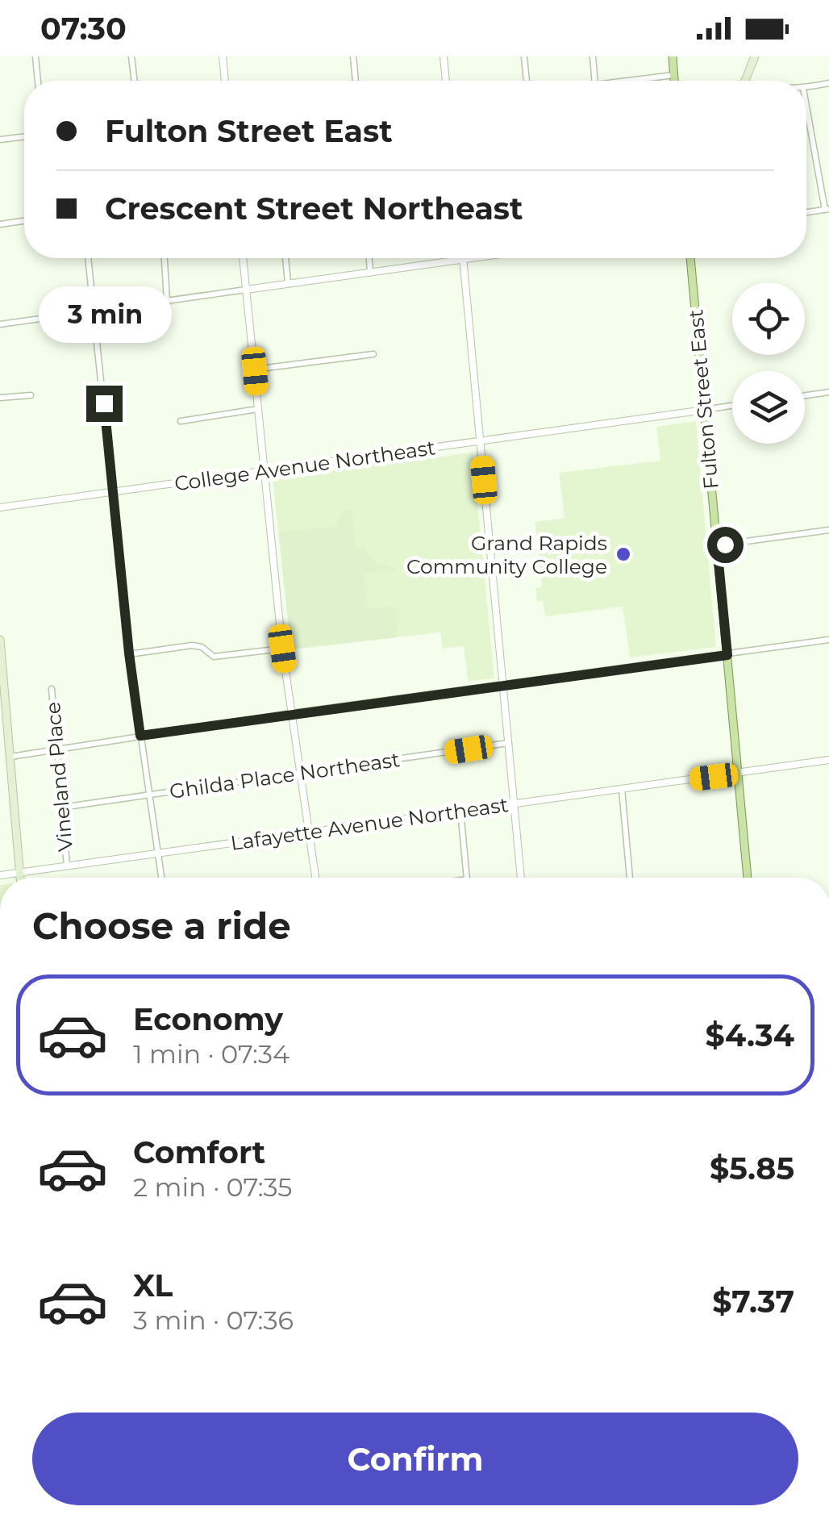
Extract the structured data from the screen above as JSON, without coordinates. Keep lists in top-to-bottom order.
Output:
{
  "streets": {
    "main road": ["Fulton Street East"],
    "street": [
      "College Avenue Northeast",
      "Ghilda Place Northeast",
      "Vineland Place",
      "Lafayette Avenue Northeast"
    ]
  },
  "crossings": [
    ["Fulton Street East", "College Avenue Northeast"],
    ["Fulton Street East", "Lafayette Avenue Northeast"],
    ["Ghilda Place Northeast", "Vineland Place"],
    ["Vineland Place", "Lafayette Avenue Northeast"]
  ],
  "places": ["Grand Rapids Community College"],
  "page": {
    "status": "07:30",
    "banner": ["Fulton Street East", "Crescent Street Northeast"],
    "bubble": "3 min",
    "heading": "Choose a ride",
    "list": [
      {
        "name": "Economy",
        "note": "1 min · 07:34",
        "value": "$4.34"
      },
      {
        "name": "Comfort",
        "note": "2 min · 07:35",
        "value": "$5.85"
      },
      {
        "name": "XL",
        "note": "3 min · 07:36",
        "value": "$7.37"
      }
    ],
    "buttons": "Confirm"
  }
}
